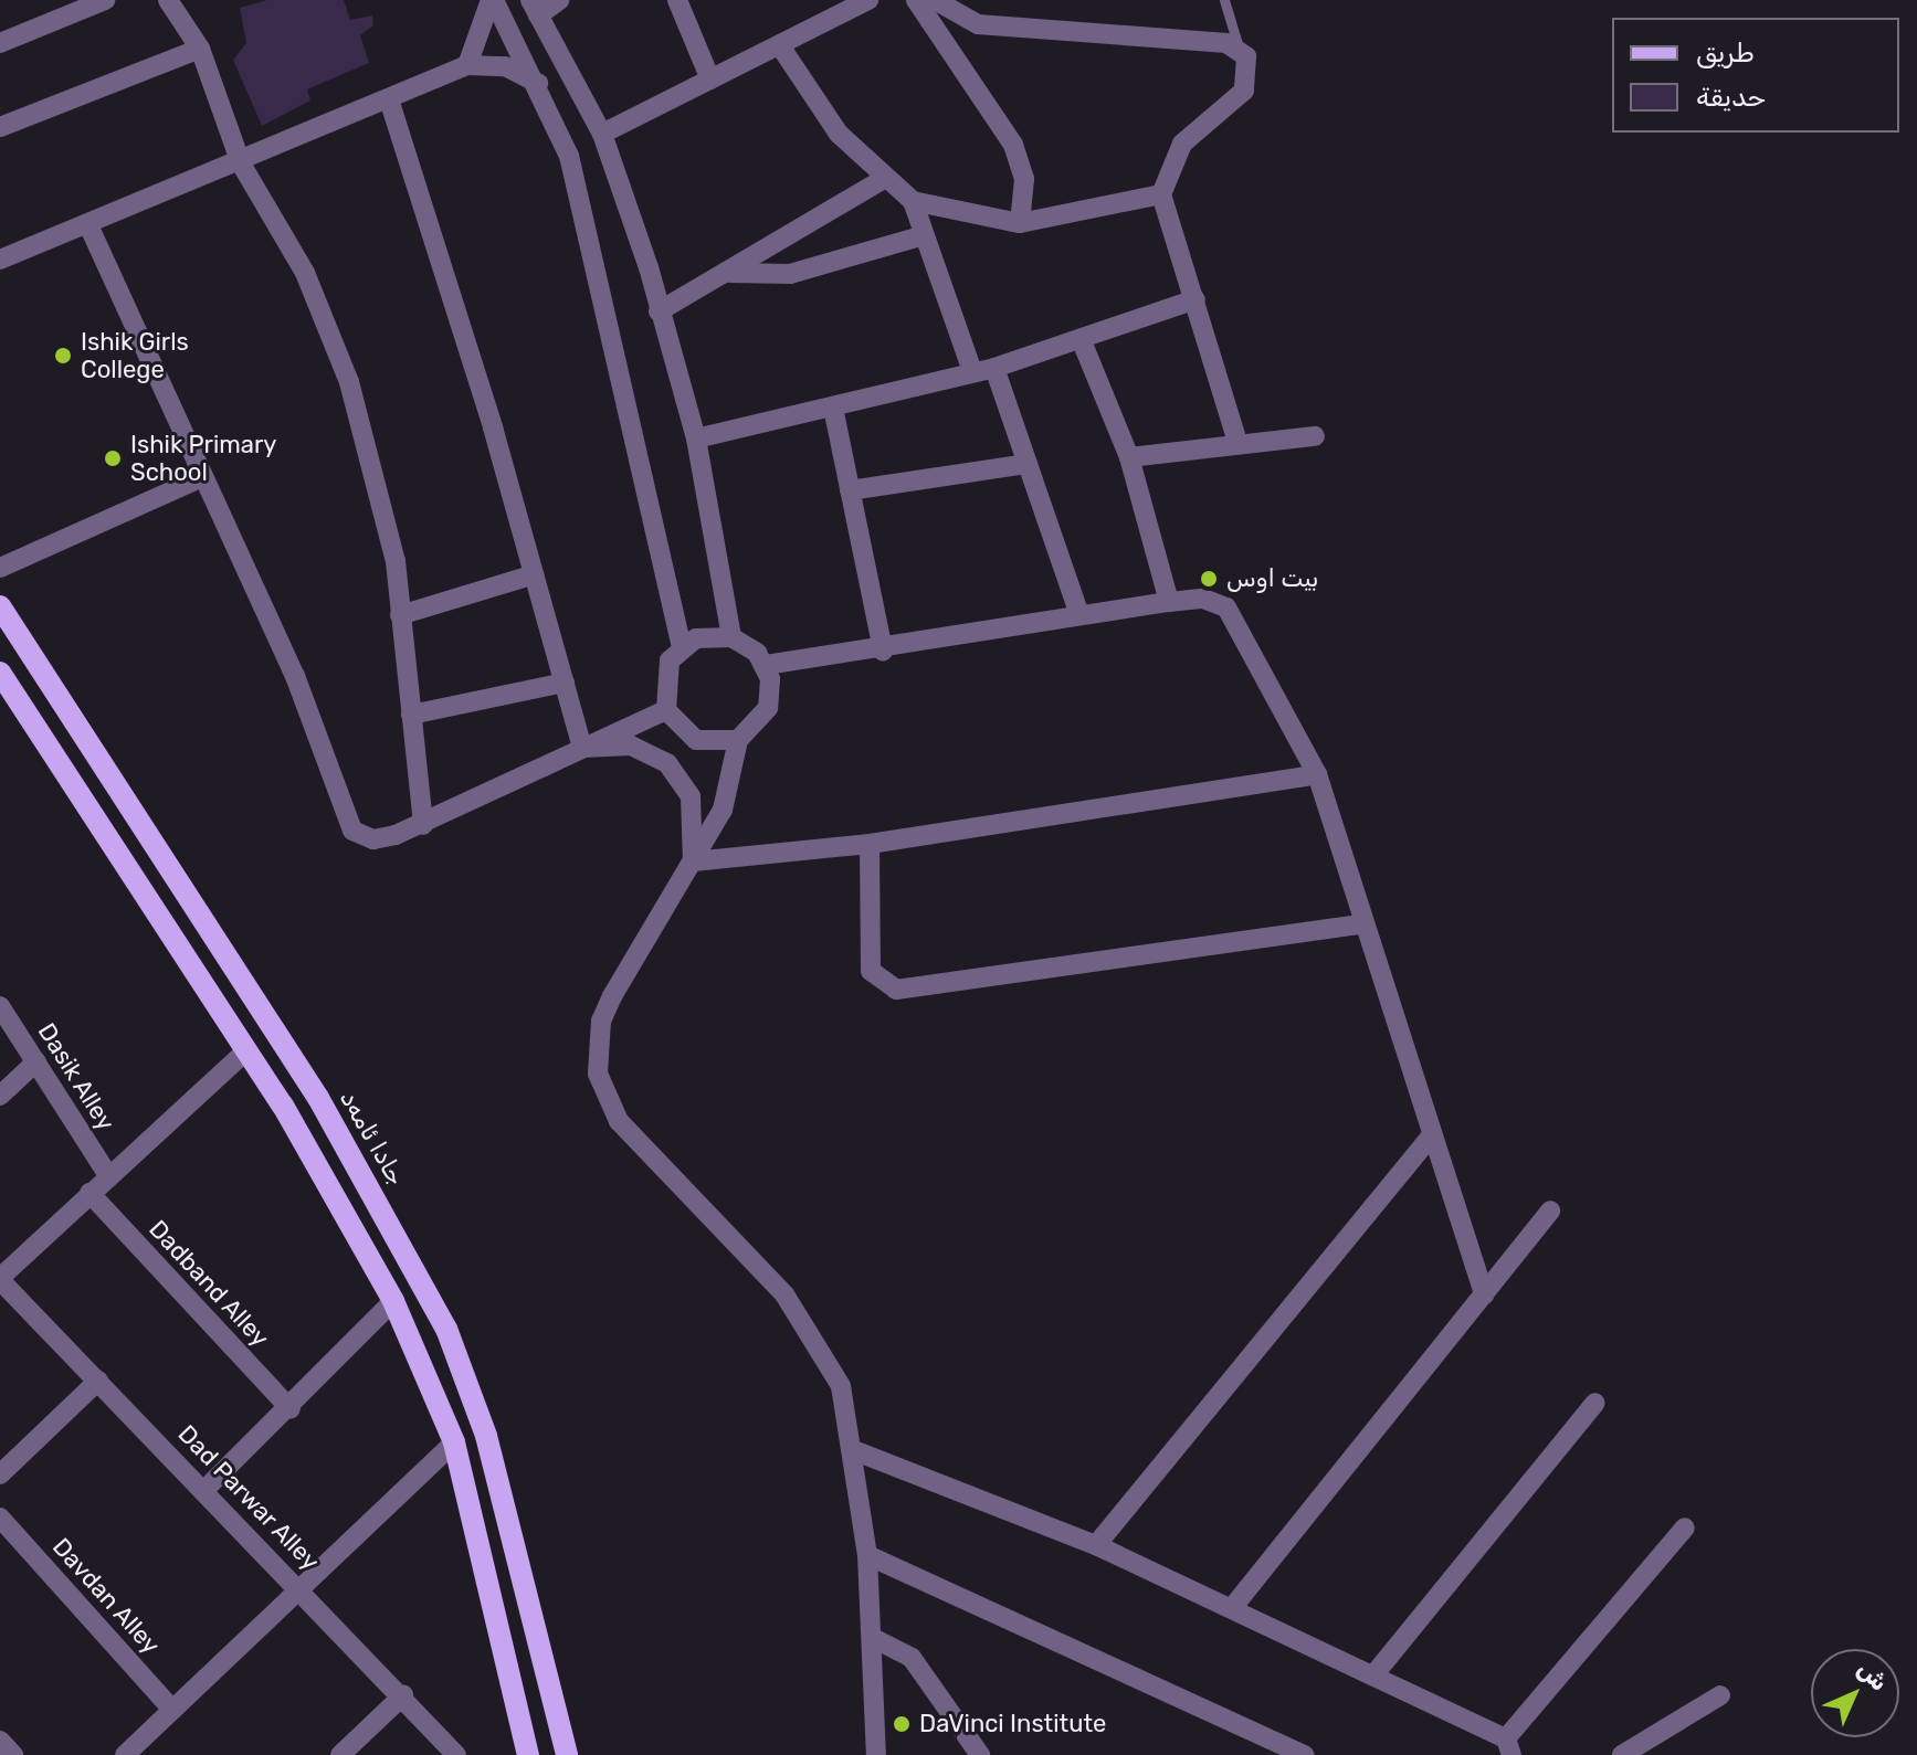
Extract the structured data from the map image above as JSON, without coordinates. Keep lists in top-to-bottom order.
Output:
{
  "streets": {
    "main road": ["جادا ئامەد"],
    "street": [
      "Dasik Alley",
      "Dadband Alley",
      "Dad Parwar Alley",
      "Davdan Alley"
    ]
  },
  "places": [
    "Ishik Girls College",
    "Ishik Primary School",
    "بيت اوس",
    "DaVinci Institute"
  ],
  "legend": ["طريق", "حديقة"],
  "north": "top right"
}
